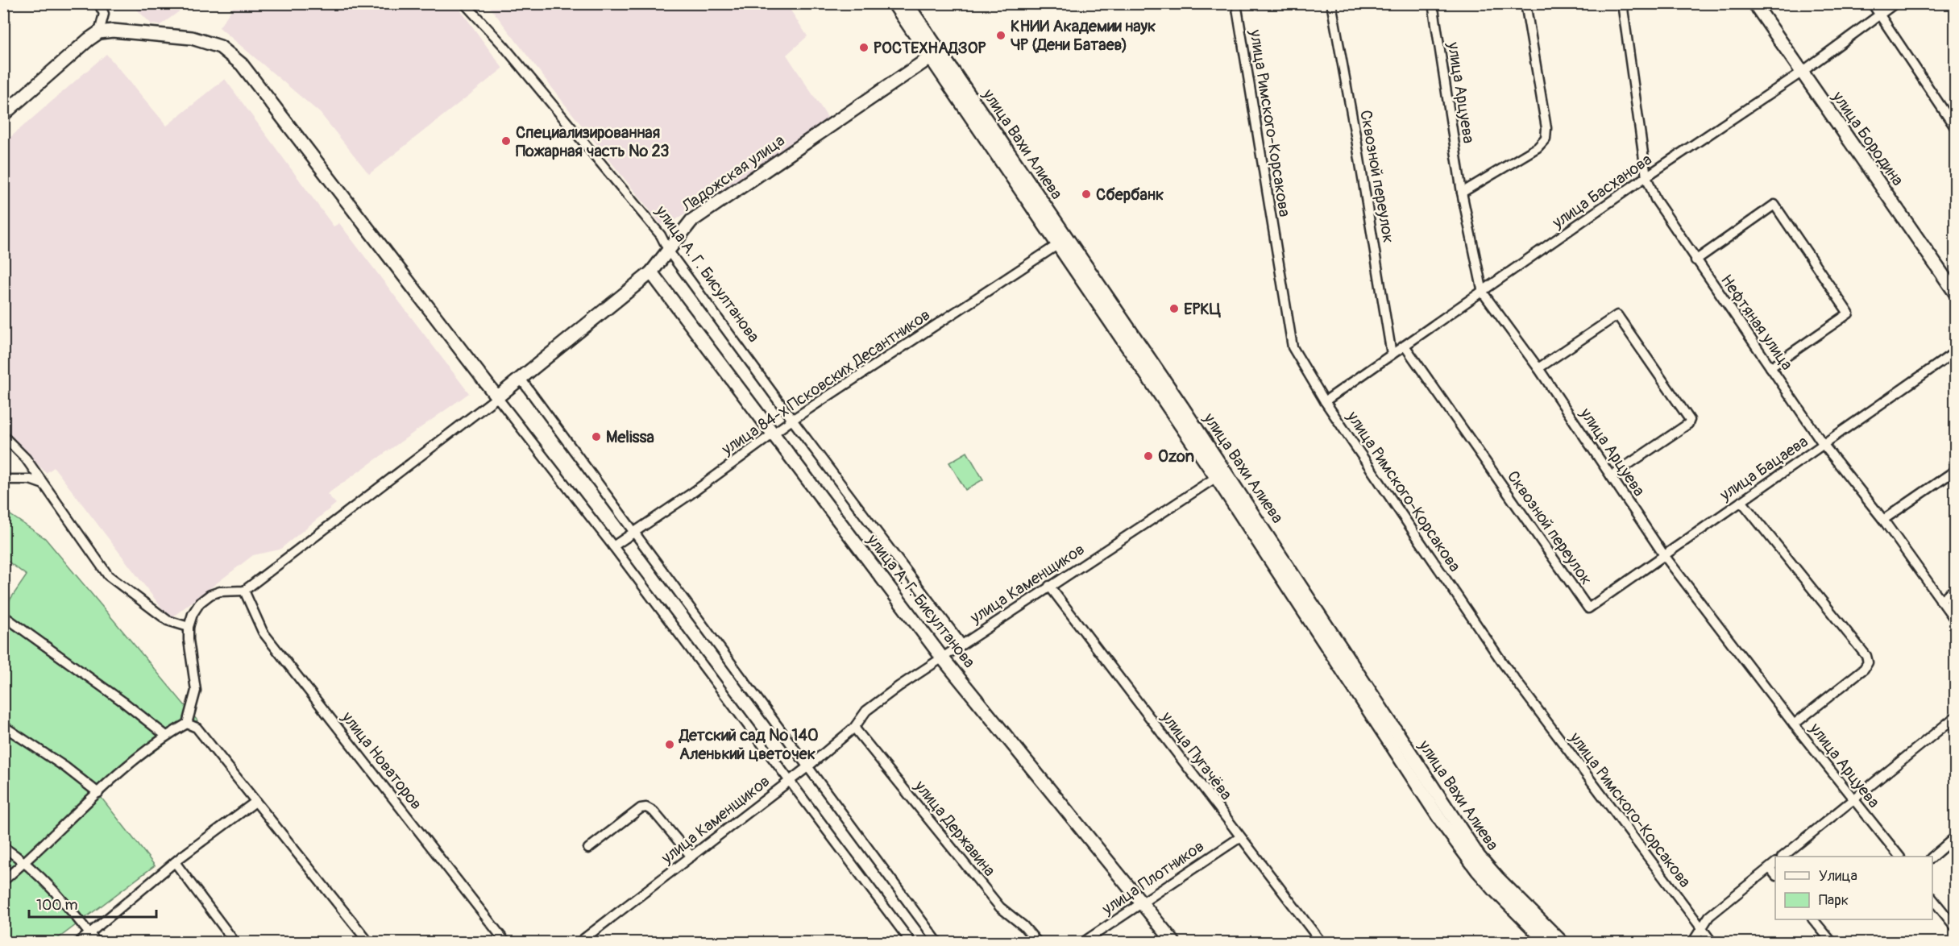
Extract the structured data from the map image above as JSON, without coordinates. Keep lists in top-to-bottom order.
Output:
{
  "streets": {
    "street": [
      "улица Арцуева",
      "улица Римского-Корсакова",
      "улица Бородина",
      "улица Вахи Алиева",
      "Ладожская улица",
      "Сквозной переулок",
      "улица Басханова",
      "улица А. Г. Бисултанова",
      "Нефтяная улица",
      "улица 84-х Псковских Десантников",
      "улица Бацаева",
      "улица Каменщиков",
      "улица Пугачёва",
      "улица Новаторов",
      "улица Державина",
      "улица Плотников"
    ]
  },
  "crossings": [
    ["улица Арцуева", "улица Басханова"],
    ["улица Арцуева", "улица Бацаева"],
    ["улица Римского-Корсакова", "улица Басханова"],
    ["улица Бородина", "улица Басханова"],
    ["улица Вахи Алиева", "Ладожская улица"],
    ["улица Вахи Алиева", "улица 84-х Псковских Десантников"],
    ["улица Вахи Алиева", "улица Каменщиков"],
    ["Ладожская улица", "улица А. Г. Бисултанова"],
    ["Сквозной переулок", "улица Басханова"],
    ["Сквозной переулок", "улица Бацаева"],
    ["улица Басханова", "Нефтяная улица"],
    ["улица А. Г. Бисултанова", "улица 84-х Псковских Десантников"],
    ["улица А. Г. Бисултанова", "улица Каменщиков"],
    ["улица А. Г. Бисултанова", "улица Плотников"],
    ["Нефтяная улица", "улица Бацаева"],
    ["улица Каменщиков", "улица Пугачёва"],
    ["улица Каменщиков", "улица Державина"],
    ["улица Пугачёва", "улица Плотников"]
  ],
  "places": [
    "КНИИ Академии наук ЧР (Дени Батаев)",
    "РОСТЕХНАДЗОР",
    "Специализированная Пожарная часть № 23",
    "Сбербанк",
    "ЕРКЦ",
    "Melissa",
    "Ozon",
    "Детский сад № 140 Аленький цветочек"
  ],
  "legend": ["Улица", "Парк"],
  "scale_bar": "100 m"
}
